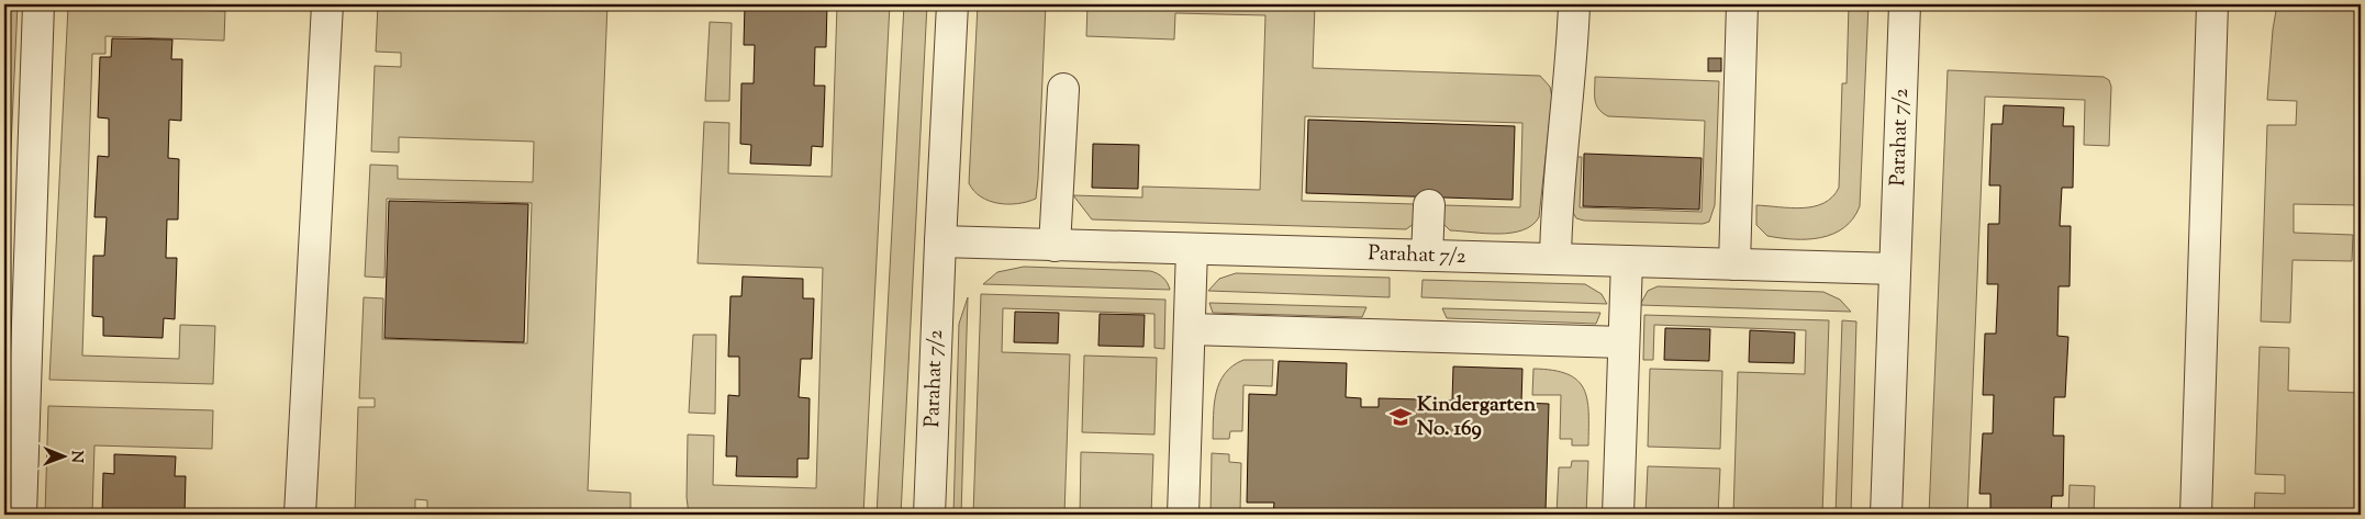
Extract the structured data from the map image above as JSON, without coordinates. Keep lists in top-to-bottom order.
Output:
{
  "streets": {
    "street": ["Parahat 7/2"]
  },
  "places": {
    "school or university": ["Kindergarten No. 169"]
  },
  "north": "right"
}
